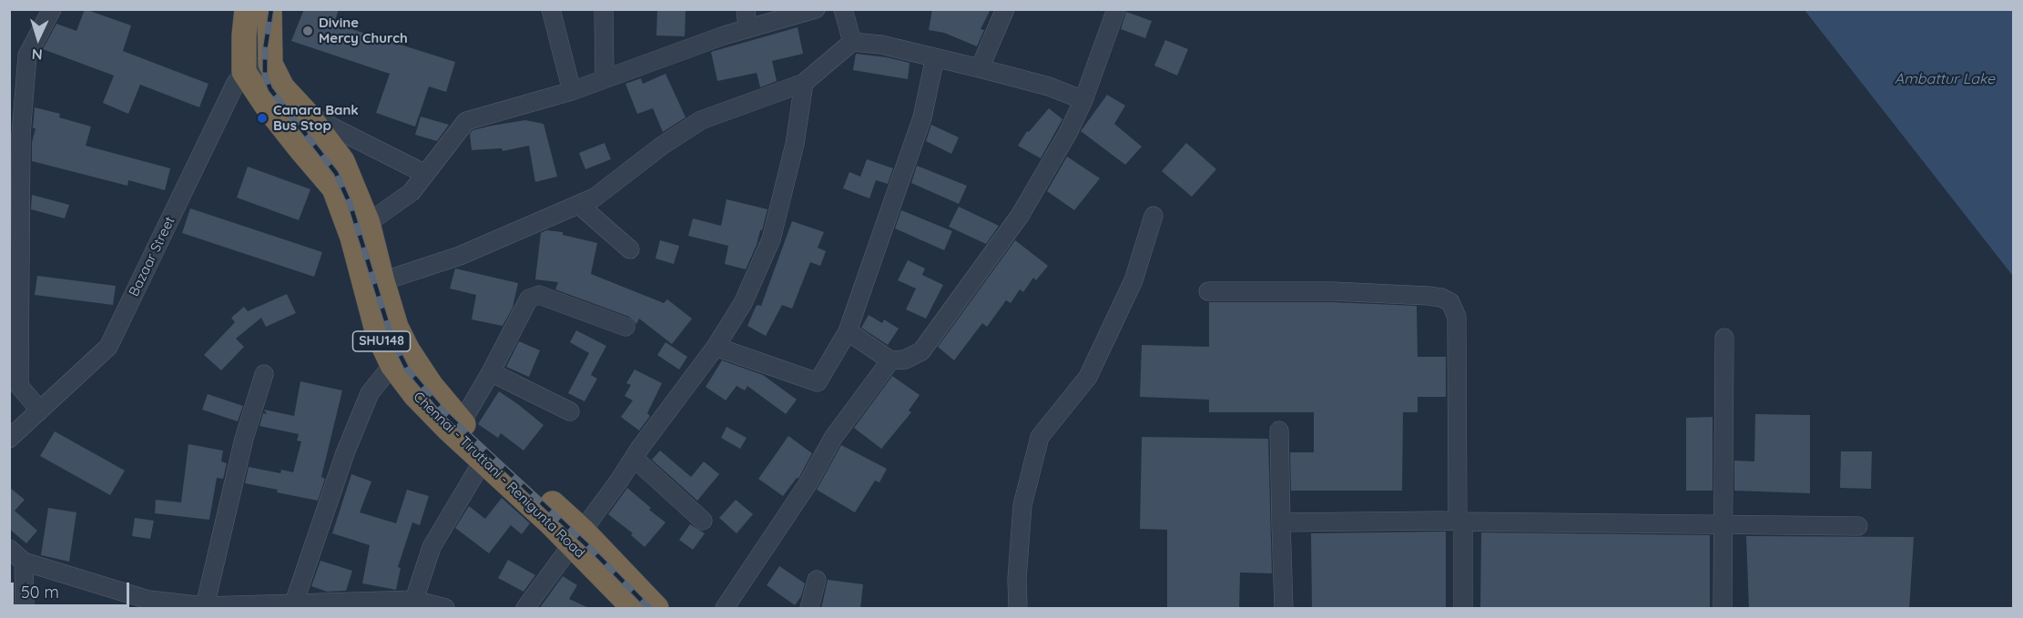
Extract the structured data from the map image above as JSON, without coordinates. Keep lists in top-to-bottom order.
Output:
{
  "streets": {
    "highway": ["SHU148", "Chennai - Tiruttani - Renigunta Road"],
    "street": ["Bazaar Street"]
  },
  "crossings": [
    ["Bazaar Street", "Chennai - Tiruttani - Renigunta Road"]
  ],
  "water": ["Ambattur Lake"],
  "places": ["Divine Mercy Church", "Canara Bank Bus Stop"],
  "scale_bar": "50 m",
  "north": "bottom"
}
